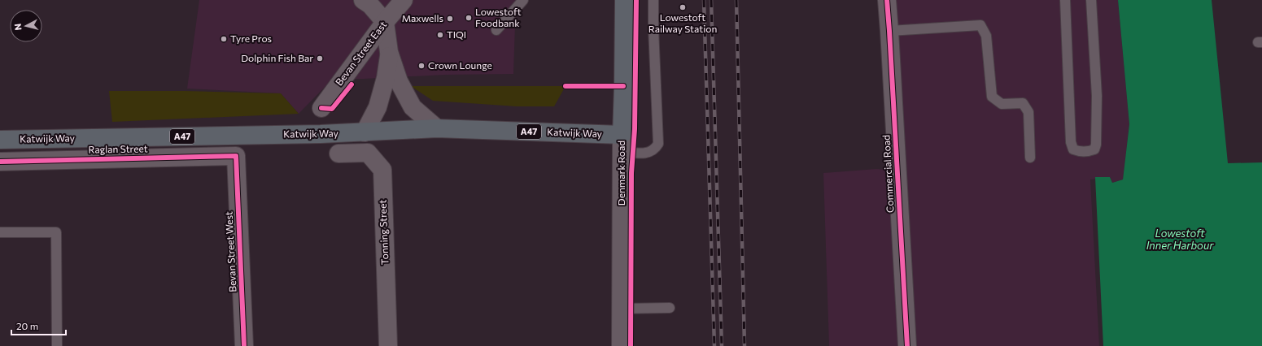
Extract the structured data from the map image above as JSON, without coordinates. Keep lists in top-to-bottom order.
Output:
{
  "streets": {
    "highway": ["A47", "Katwijk Way", "Denmark Road"],
    "street": [
      "Bevan Street East",
      "Raglan Street",
      "Commercial Road",
      "Tonning Street",
      "Bevan Street West"
    ]
  },
  "crossings": [
    ["Katwijk Way", "Denmark Road"],
    ["Raglan Street", "Bevan Street West"]
  ],
  "water": ["Lowestoft Inner Harbour"],
  "places": [
    "Lowestoft Railway Station",
    "Lowestoft Foodbank",
    "Maxwells",
    "TIQI",
    "Tyre Pros",
    "Dolphin Fish Bar",
    "Crown Lounge"
  ],
  "scale_bar": "20 m",
  "north": "left"
}
